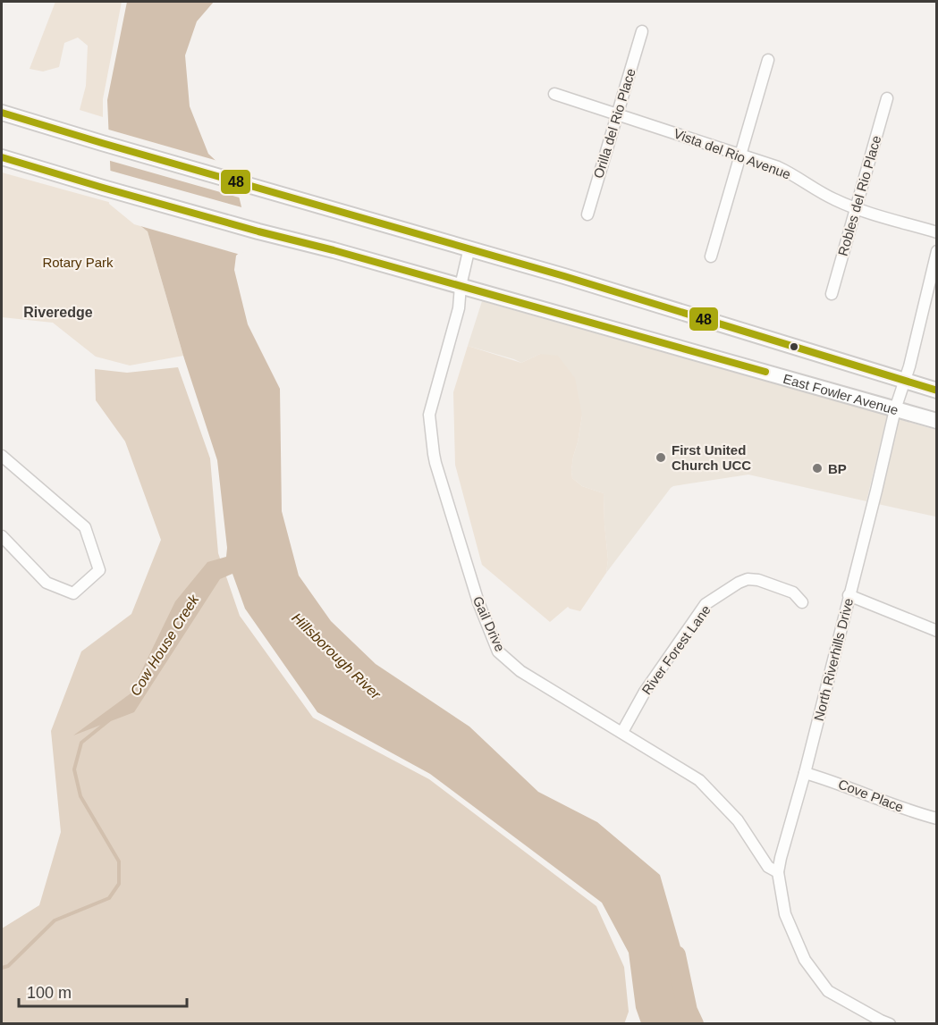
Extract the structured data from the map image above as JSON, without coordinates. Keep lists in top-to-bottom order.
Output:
{
  "streets": {
    "main road": ["East Fowler Avenue"],
    "street": [
      "Orilla del Rio Place",
      "Vista del Rio Avenue",
      "Robles del Rio Place",
      "Gail Drive",
      "River Forest Lane",
      "North Riverhills Drive",
      "Cove Place"
    ]
  },
  "crossings": [
    ["Orilla del Rio Place", "Vista del Rio Avenue"],
    ["Vista del Rio Avenue", "Robles del Rio Place"],
    ["East Fowler Avenue", "Gail Drive"],
    ["East Fowler Avenue", "North Riverhills Drive"],
    ["Gail Drive", "River Forest Lane"],
    ["Gail Drive", "North Riverhills Drive"],
    ["North Riverhills Drive", "Cove Place"]
  ],
  "districts": ["Riveredge"],
  "water": ["Cow House Creek", "Hillsborough River"],
  "parks": ["Rotary Park"],
  "places": ["First United Church UCC", "BP"],
  "lines": ["transit line 48"],
  "scale_bar": "100 m"
}
